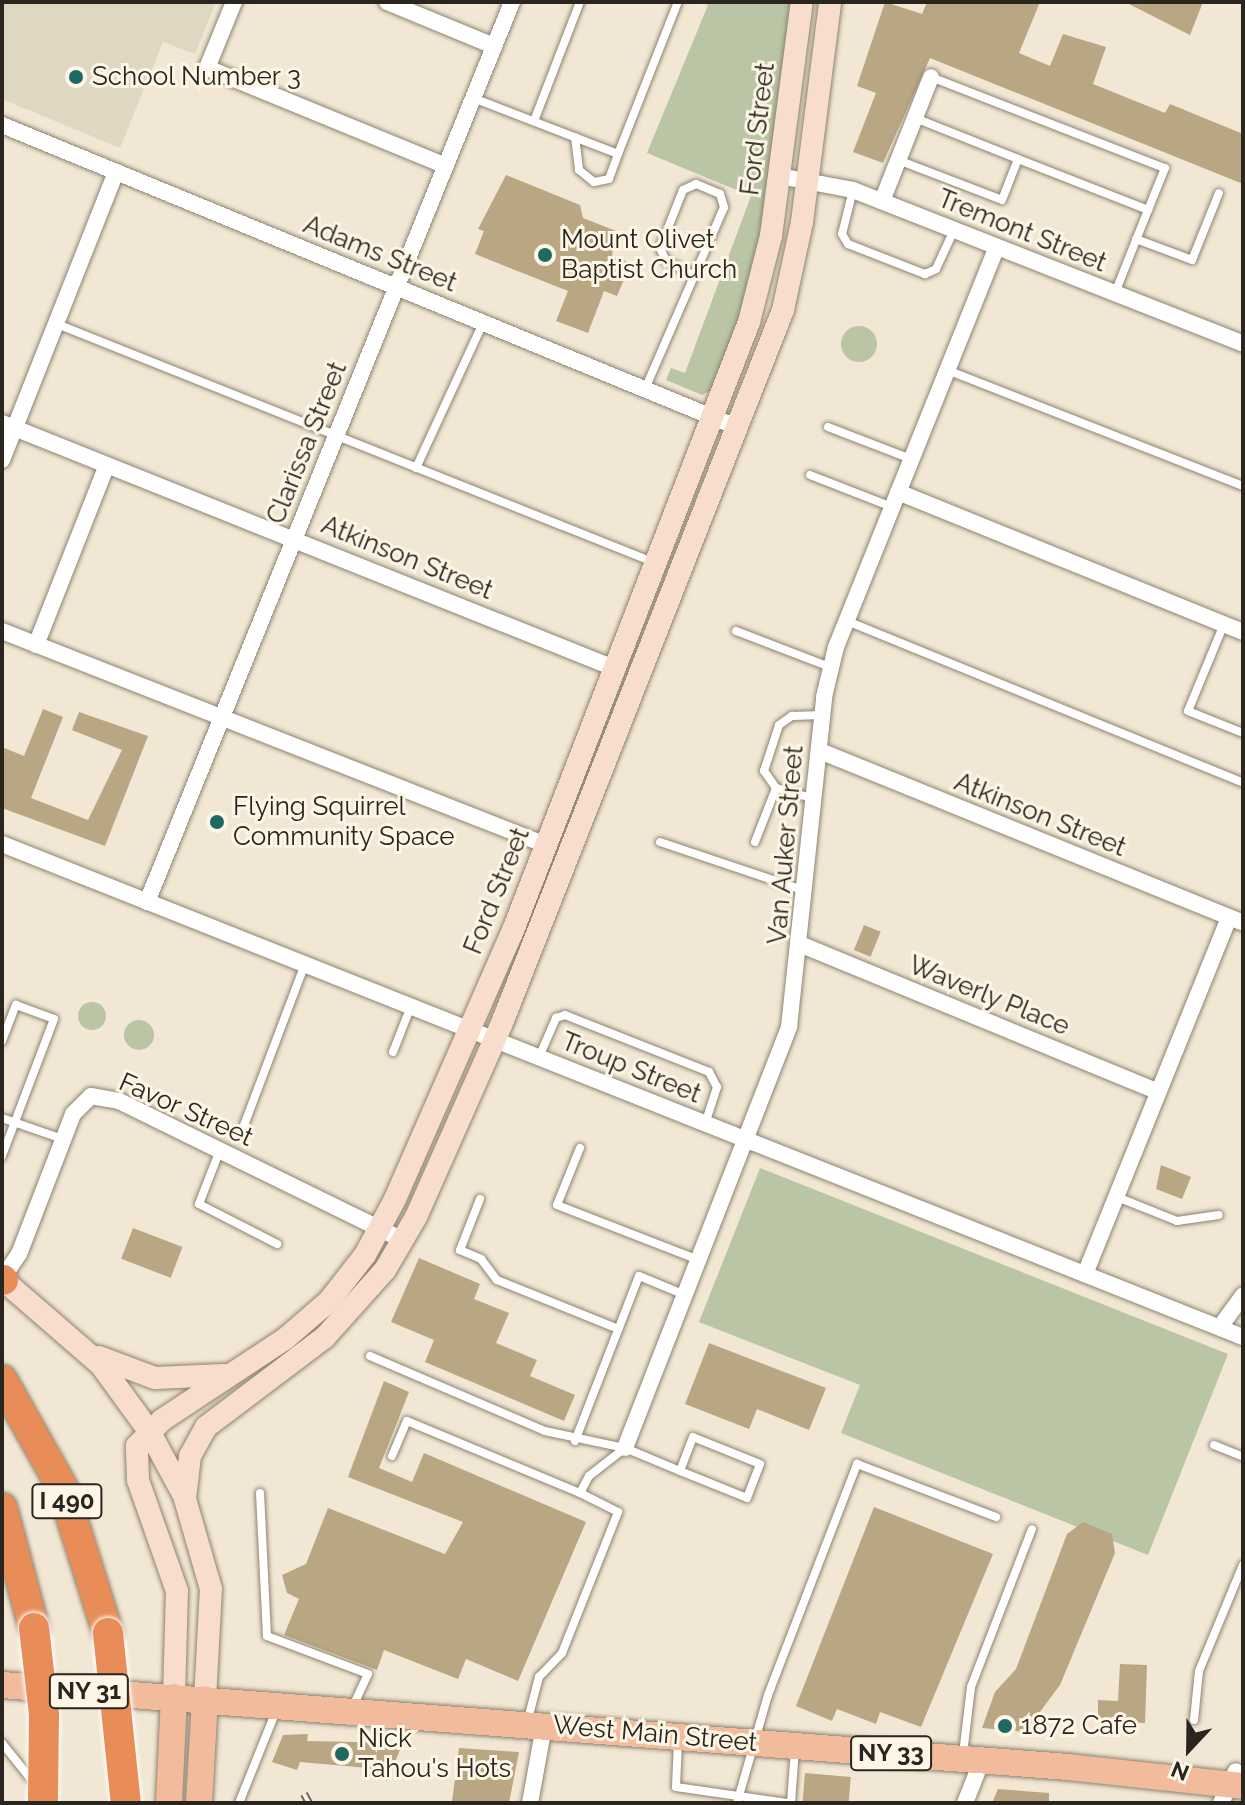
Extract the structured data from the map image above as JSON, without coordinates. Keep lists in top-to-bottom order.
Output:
{
  "streets": {
    "highway": ["I 490"],
    "main road": [
      "Ford Street",
      "NY 31",
      "West Main Street",
      "NY 33"
    ],
    "street": [
      "Tremont Street",
      "Adams Street",
      "Clarissa Street",
      "Atkinson Street",
      "Van Auker Street",
      "Waverly Place",
      "Troup Street",
      "Favor Street"
    ]
  },
  "crossings": [
    ["Ford Street", "Tremont Street"],
    ["Ford Street", "Adams Street"],
    ["Ford Street", "Atkinson Street"],
    ["Ford Street", "Troup Street"],
    ["Ford Street", "Favor Street"],
    ["Tremont Street", "Van Auker Street"],
    ["Adams Street", "Clarissa Street"],
    ["Clarissa Street", "Atkinson Street"],
    ["Clarissa Street", "Troup Street"],
    ["Atkinson Street", "Van Auker Street"],
    ["Van Auker Street", "Waverly Place"],
    ["Van Auker Street", "Troup Street"]
  ],
  "places": [
    "School Number 3",
    "Mount Olivet Baptist Church",
    "Flying Squirrel Community Space",
    "1872 Cafe",
    "Nick Tahou's Hots"
  ],
  "north": "bottom"
}
